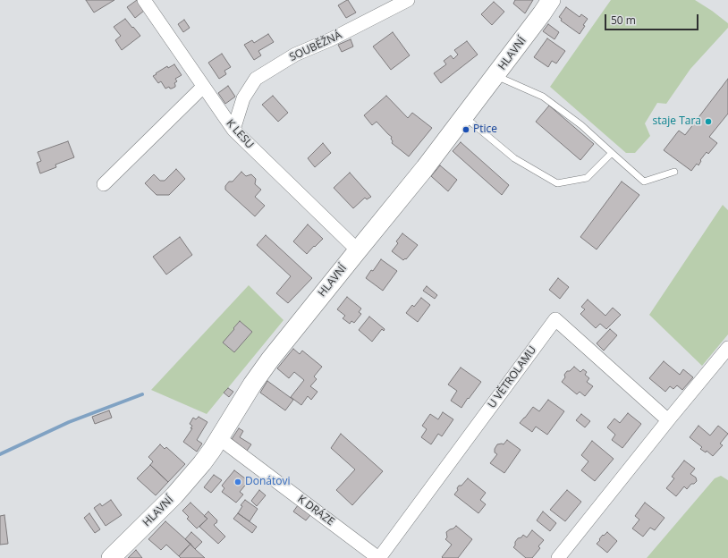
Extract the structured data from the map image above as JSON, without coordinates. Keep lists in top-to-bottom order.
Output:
{
  "streets": {
    "main road": ["HLAVNÍ"],
    "street": [
      "SOUBĚŽNÁ",
      "K LESU",
      "U VĚTROLAMU",
      "K DRÁZE"
    ]
  },
  "crossings": [
    ["SOUBĚŽNÁ", "K LESU"],
    ["HLAVNÍ", "K LESU"],
    ["HLAVNÍ", "K DRÁZE"],
    ["U VĚTROLAMU", "K DRÁZE"]
  ],
  "places": ["staje Tara", "Ptice", "Donátovi"],
  "scale_bar": "50 m"
}
